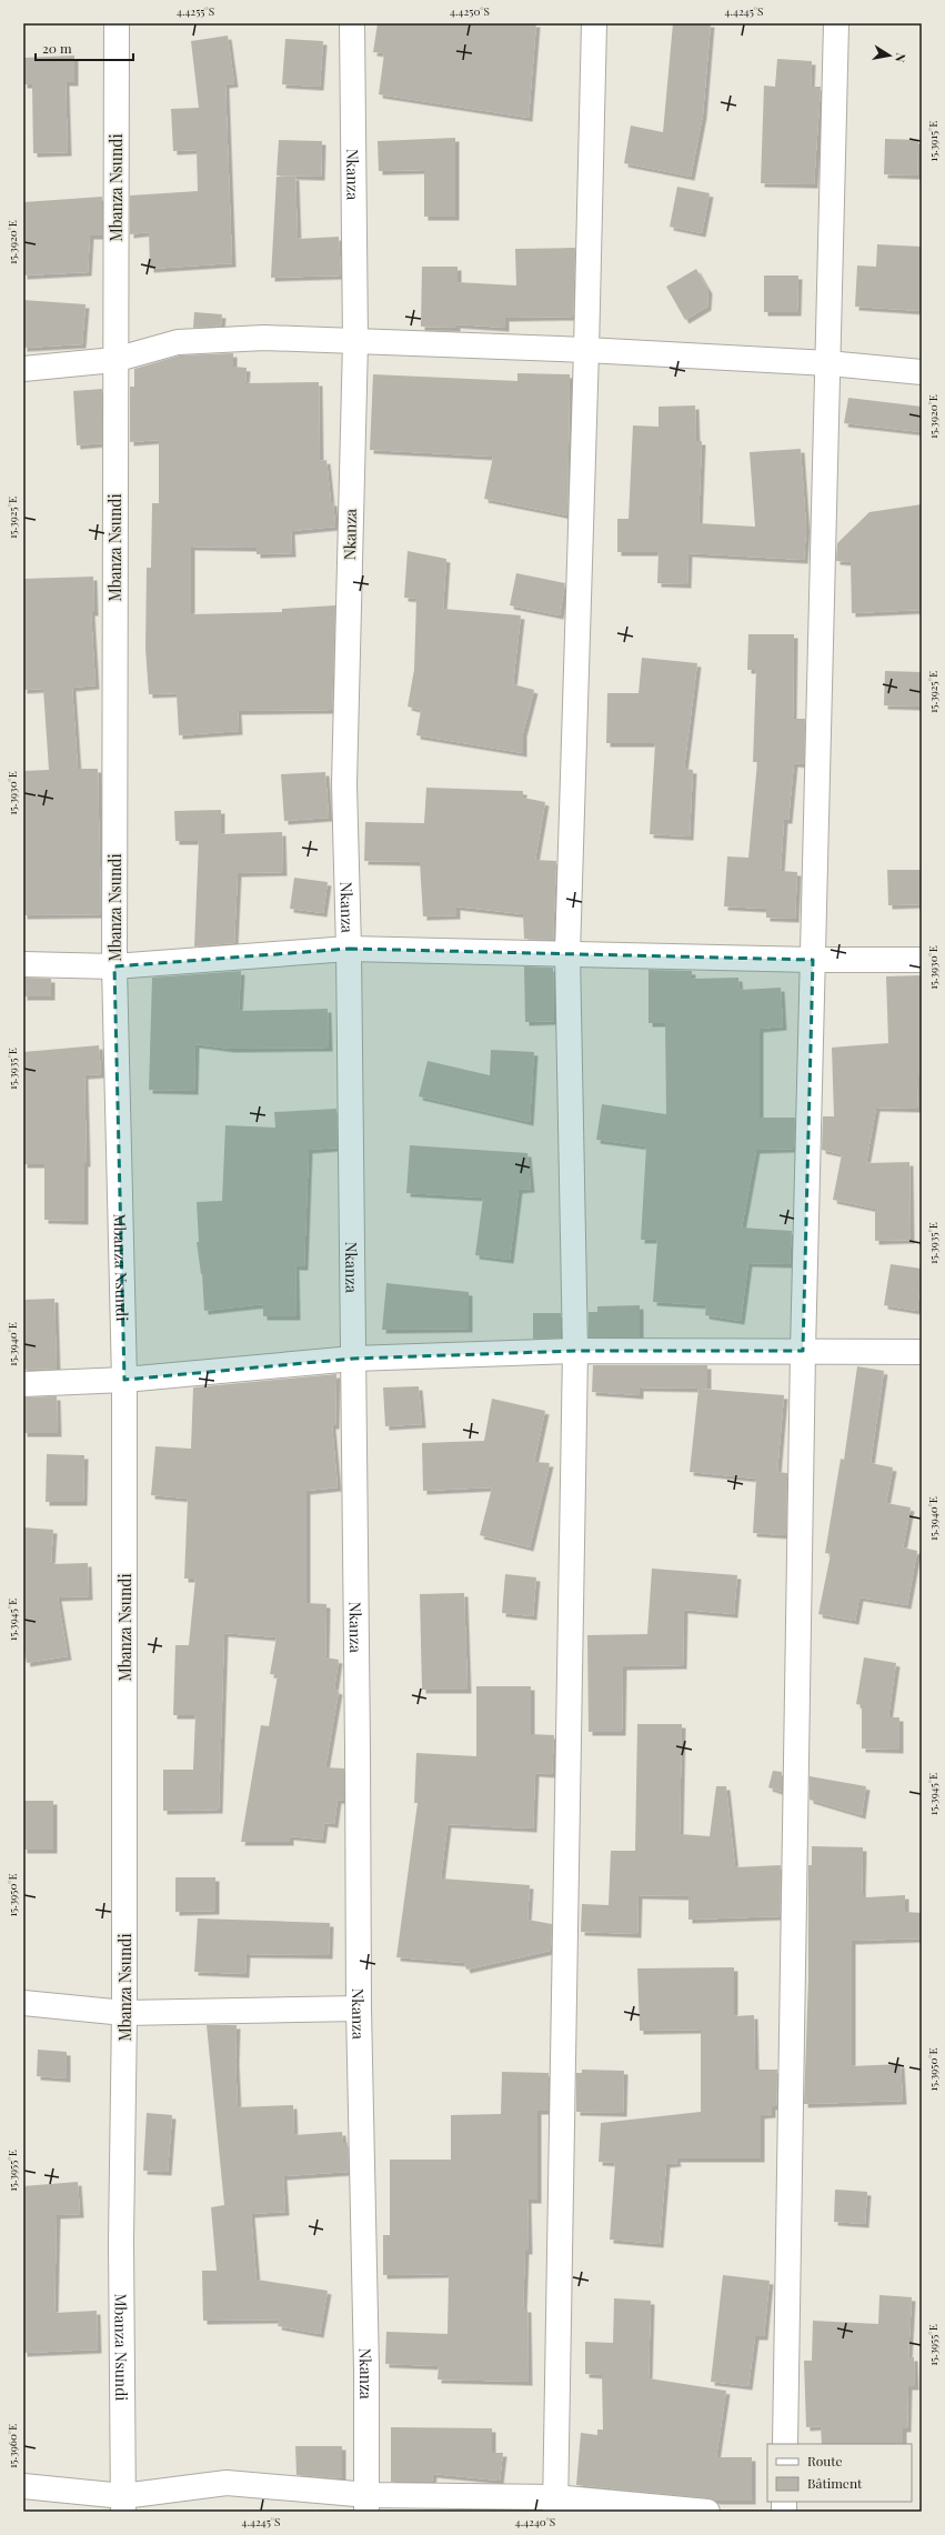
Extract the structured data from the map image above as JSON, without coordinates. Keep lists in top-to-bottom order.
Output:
{
  "streets": {
    "street": ["Nkanza", "Mbanza Nsundi"]
  },
  "legend": ["Route", "Bâtiment"],
  "scale_bar": "20 m",
  "north": "right",
  "coordinates": [
    "4.4255°S",
    "4.4250°S",
    "4.4245°S",
    "15.3915°E",
    "15.3920°E",
    "15.3925°E",
    "15.3930°E",
    "15.3935°E",
    "15.3940°E",
    "15.3945°E",
    "15.3950°E",
    "15.3955°E",
    "15.3960°E",
    "4.4240°S"
  ]
}
